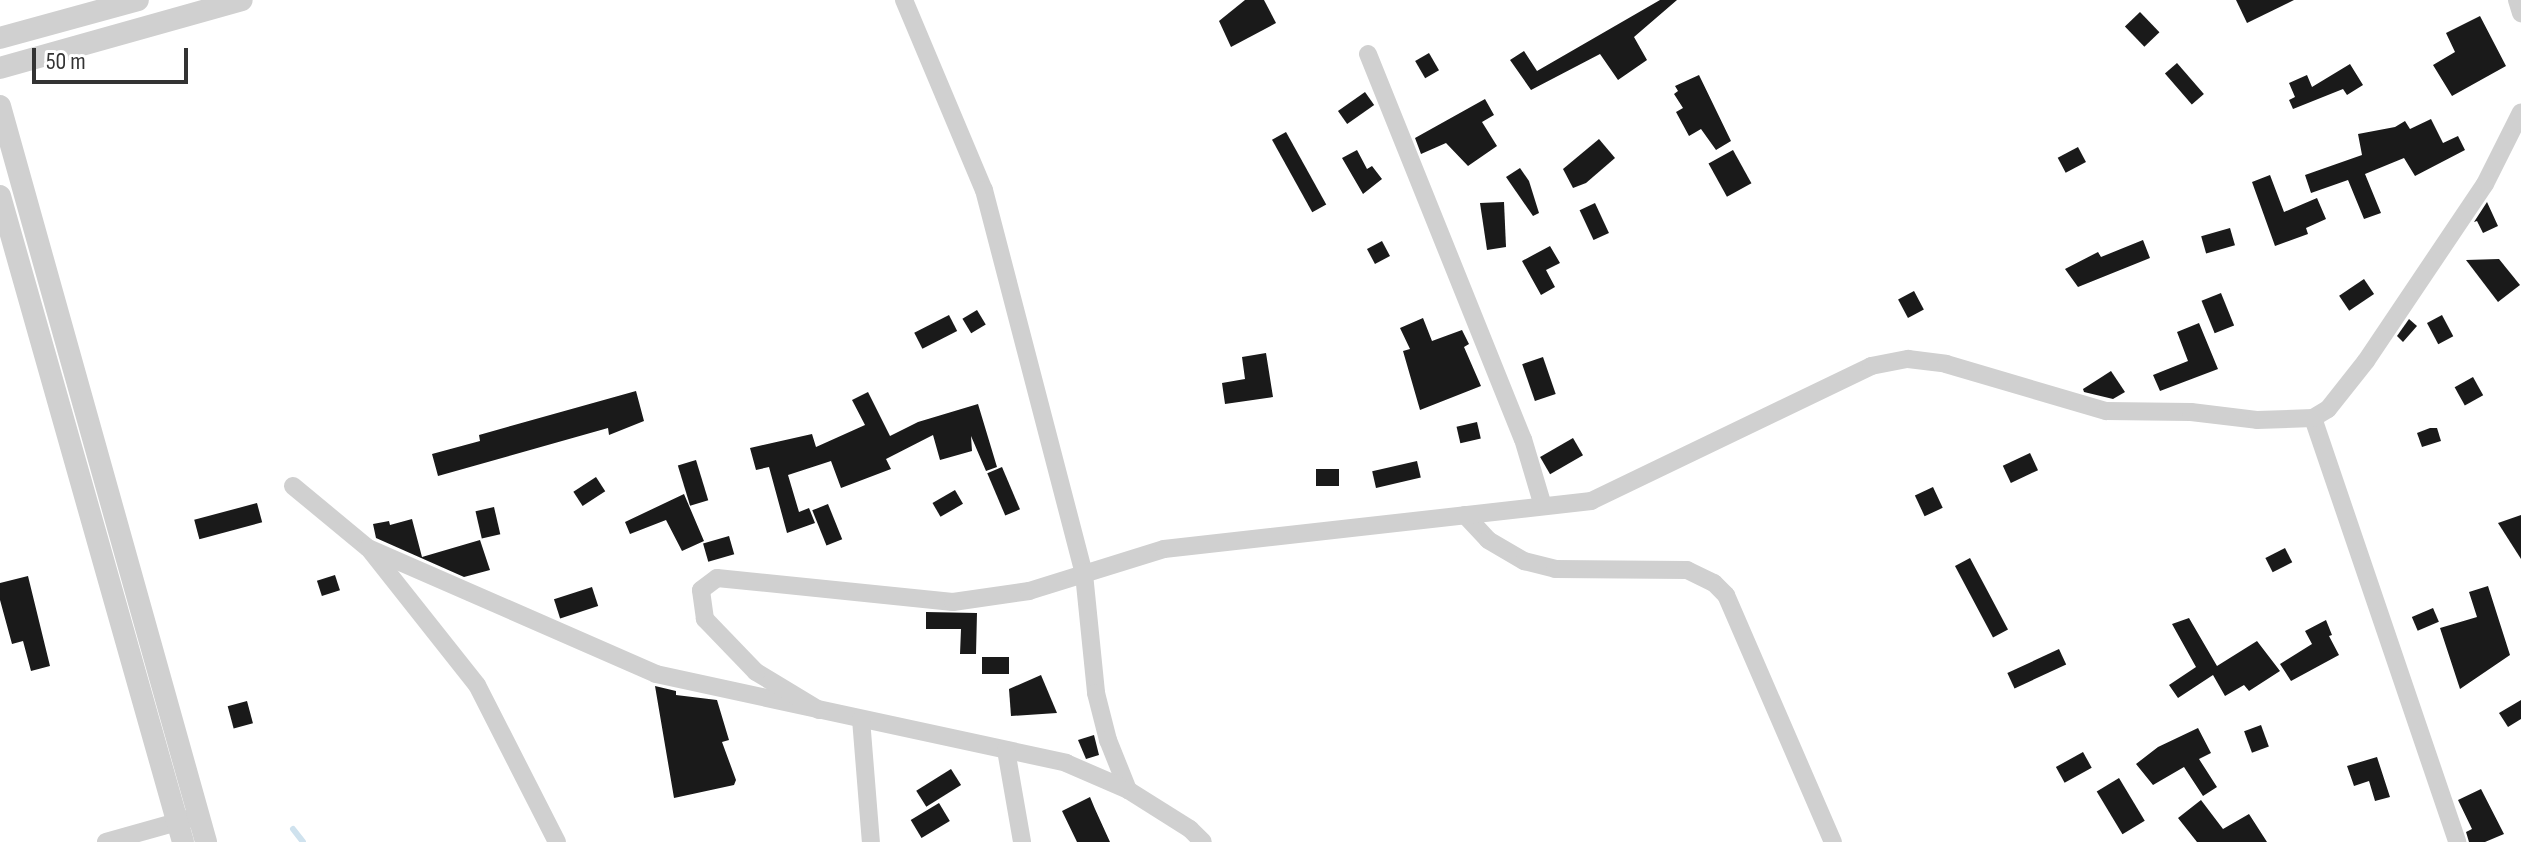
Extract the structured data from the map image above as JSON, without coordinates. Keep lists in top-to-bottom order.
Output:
{
  "scale_bar": "50 m"
}
